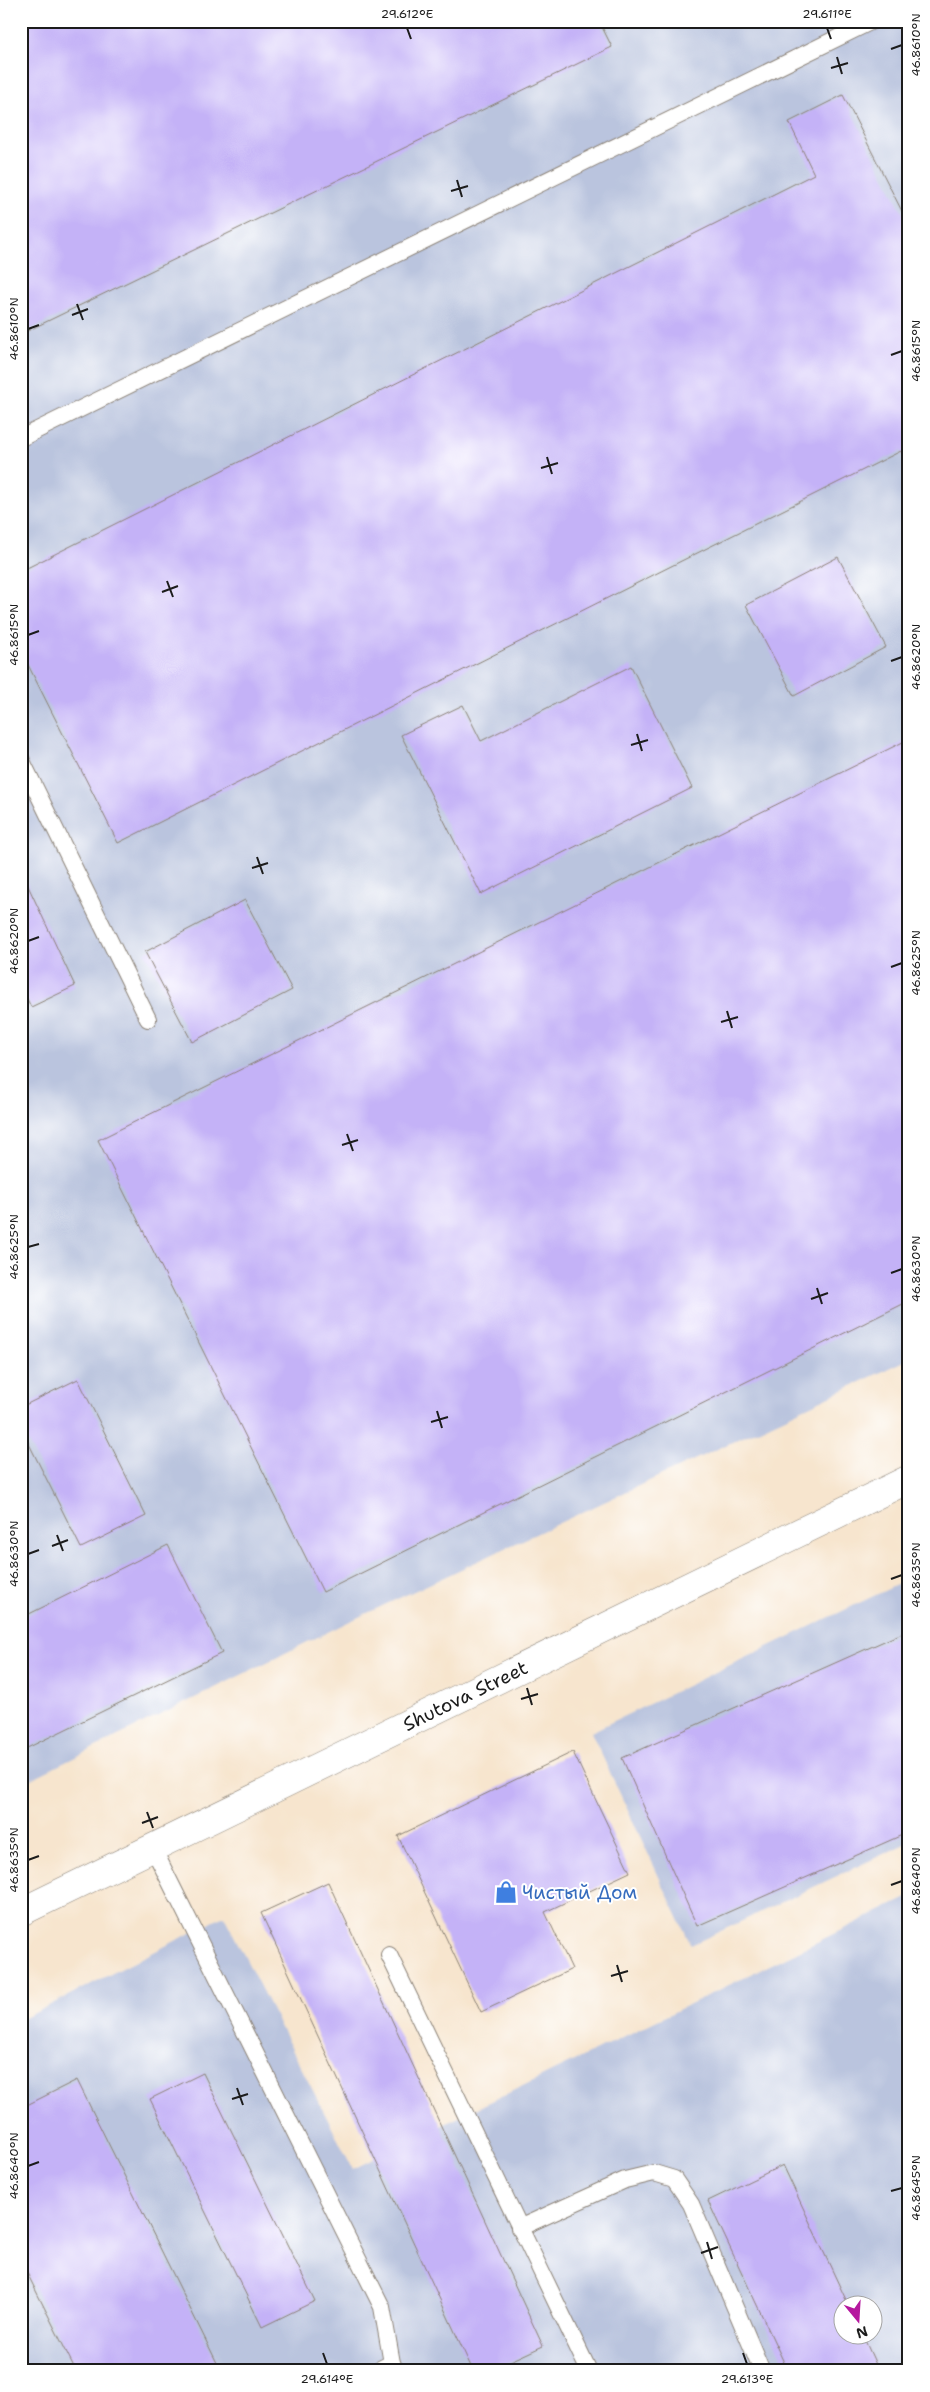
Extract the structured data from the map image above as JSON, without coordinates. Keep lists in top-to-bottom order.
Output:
{
  "streets": {
    "street": ["Shutova Street"]
  },
  "places": {
    "shop": ["Чистый Дом"]
  },
  "north": "bottom",
  "coordinates": [
    "29.612°E",
    "29.611°E",
    "46.8610°N",
    "46.8615°N",
    "46.8620°N",
    "46.8625°N",
    "46.8630°N",
    "46.8635°N",
    "46.8640°N",
    "46.8645°N",
    "29.614°E",
    "29.613°E"
  ]
}
